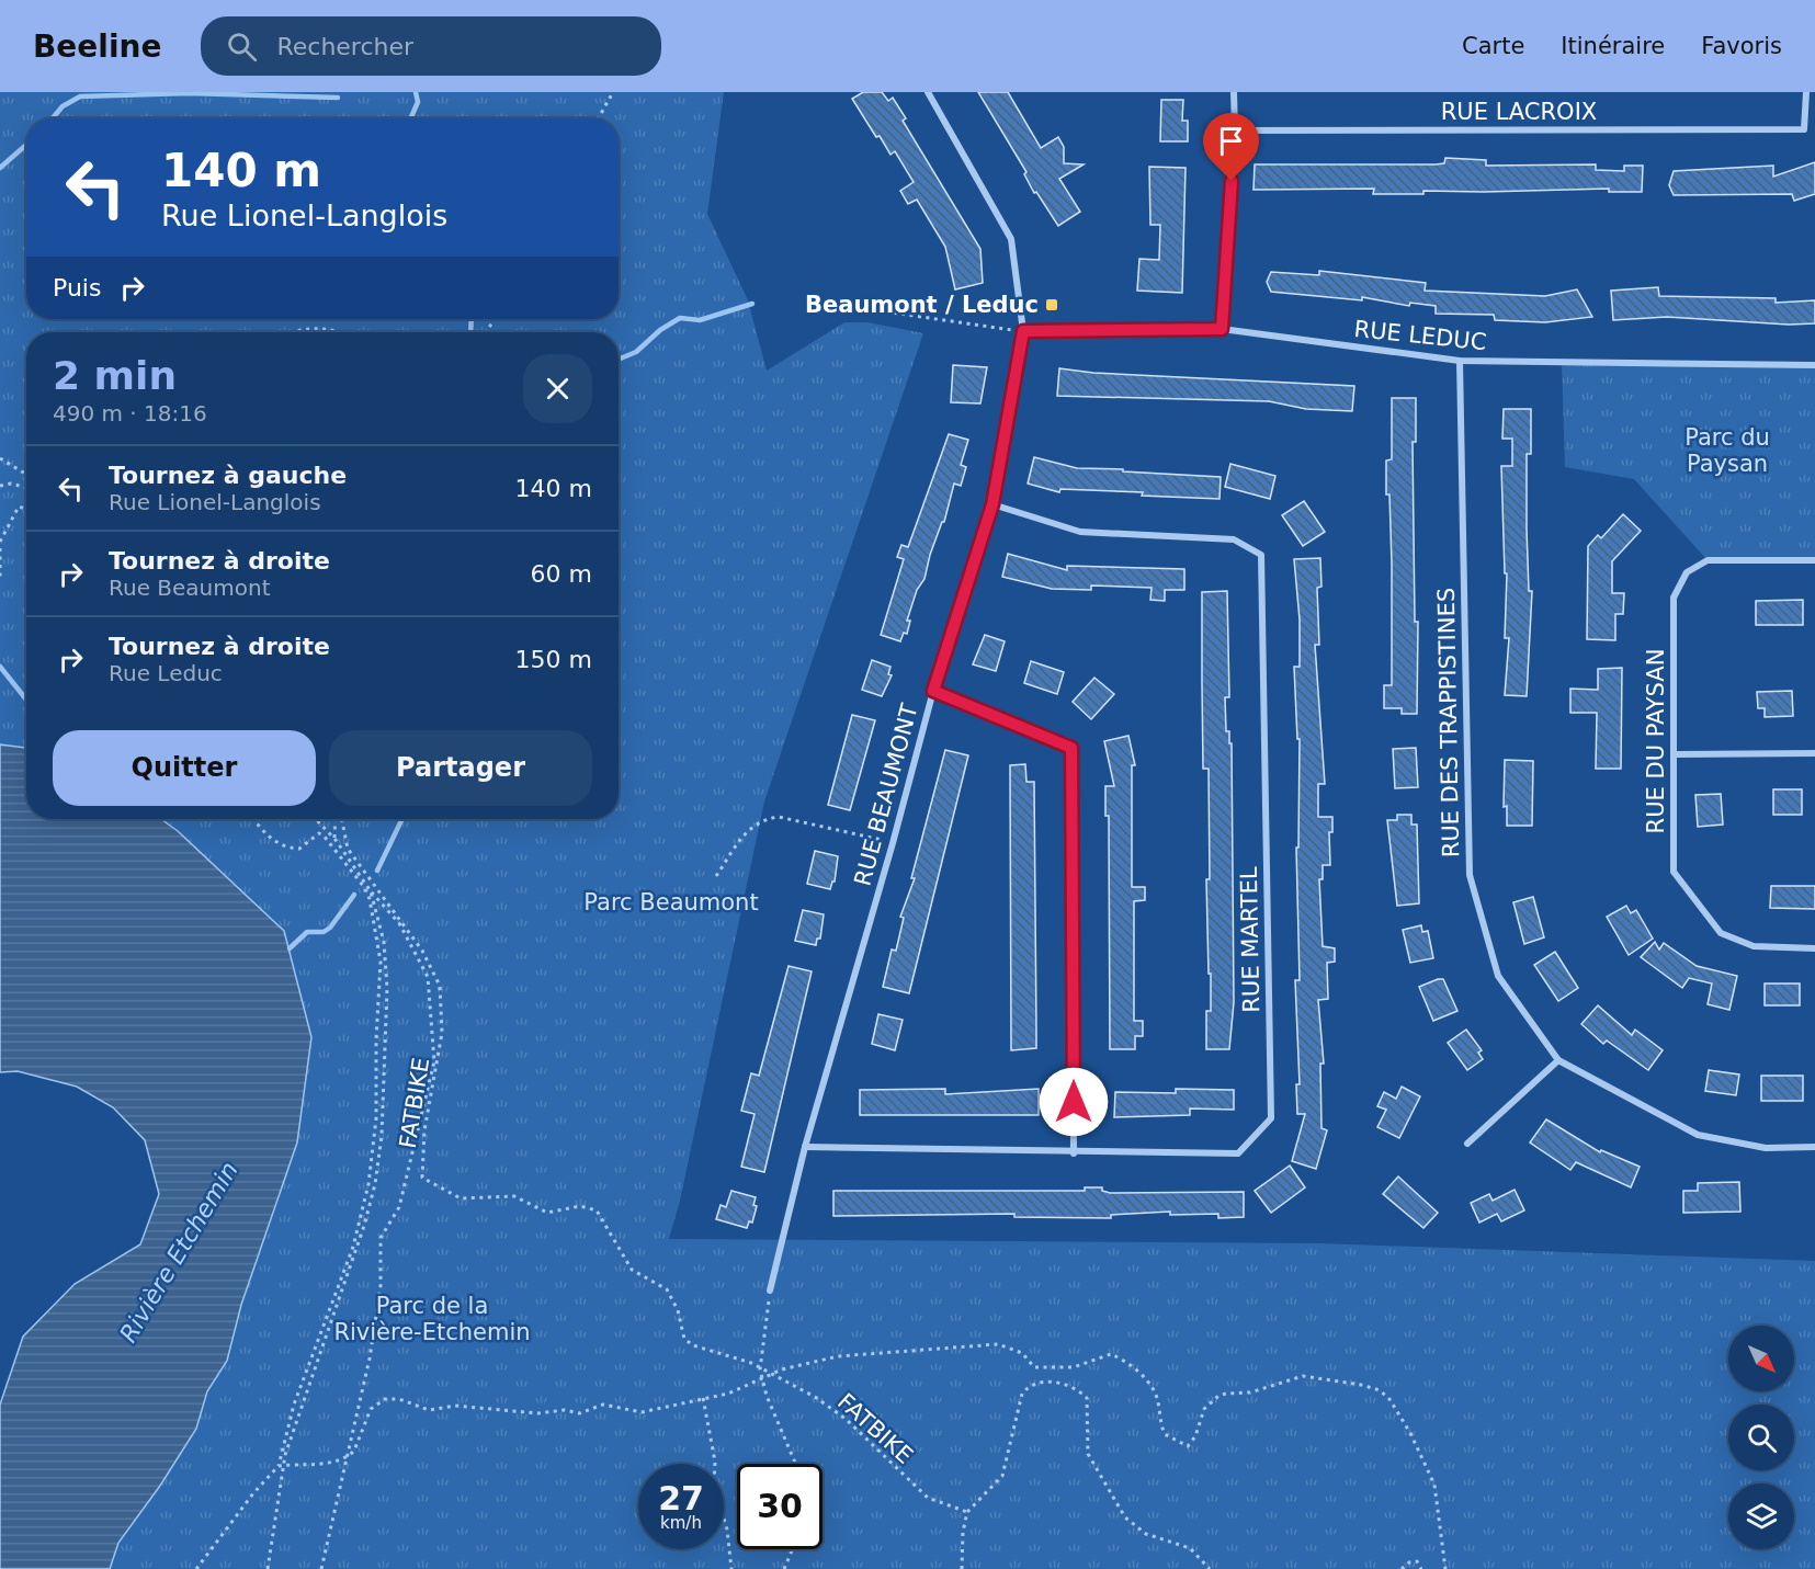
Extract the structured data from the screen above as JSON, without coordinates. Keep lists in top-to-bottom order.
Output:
{
  "streets": {
    "street": [
      "RUE LACROIX",
      "RUE LEDUC",
      "RUE DES TRAPPISTINES",
      "RUE DU PAYSAN",
      "RUE BEAUMONT",
      "RUE MARTEL"
    ],
    "path": ["FATBIKE"]
  },
  "crossings": [
    ["RUE LEDUC", "RUE DES TRAPPISTINES"],
    ["RUE LEDUC", "RUE BEAUMONT"],
    ["RUE BEAUMONT", "RUE MARTEL"]
  ],
  "water": ["Rivière Etchemin"],
  "parks": ["Parc du Paysan", "Parc Beaumont", "Parc de la Rivière-Etchemin"],
  "places": {
    "transit": ["Beaumont / Leduc"]
  },
  "north": "bottom right",
  "page": {
    "header": "Beeline",
    "search": "Rechercher",
    "nav": ["Carte", "Itinéraire", "Favoris"],
    "turn": ["140 m", "Rue Lionel-Langlois"],
    "then": "Puis",
    "heading": ["2 min", "490 m · 18:16"],
    "list": [
      {
        "name": "Tournez à gauche",
        "note": "Rue Lionel-Langlois",
        "value": "140 m"
      },
      {
        "name": "Tournez à droite",
        "note": "Rue Beaumont",
        "value": "60 m"
      },
      {
        "name": "Tournez à droite",
        "note": "Rue Leduc",
        "value": "150 m"
      }
    ],
    "buttons": ["Quitter", "Partager"],
    "speed": "27 km/h",
    "limit": "30"
  }
}
